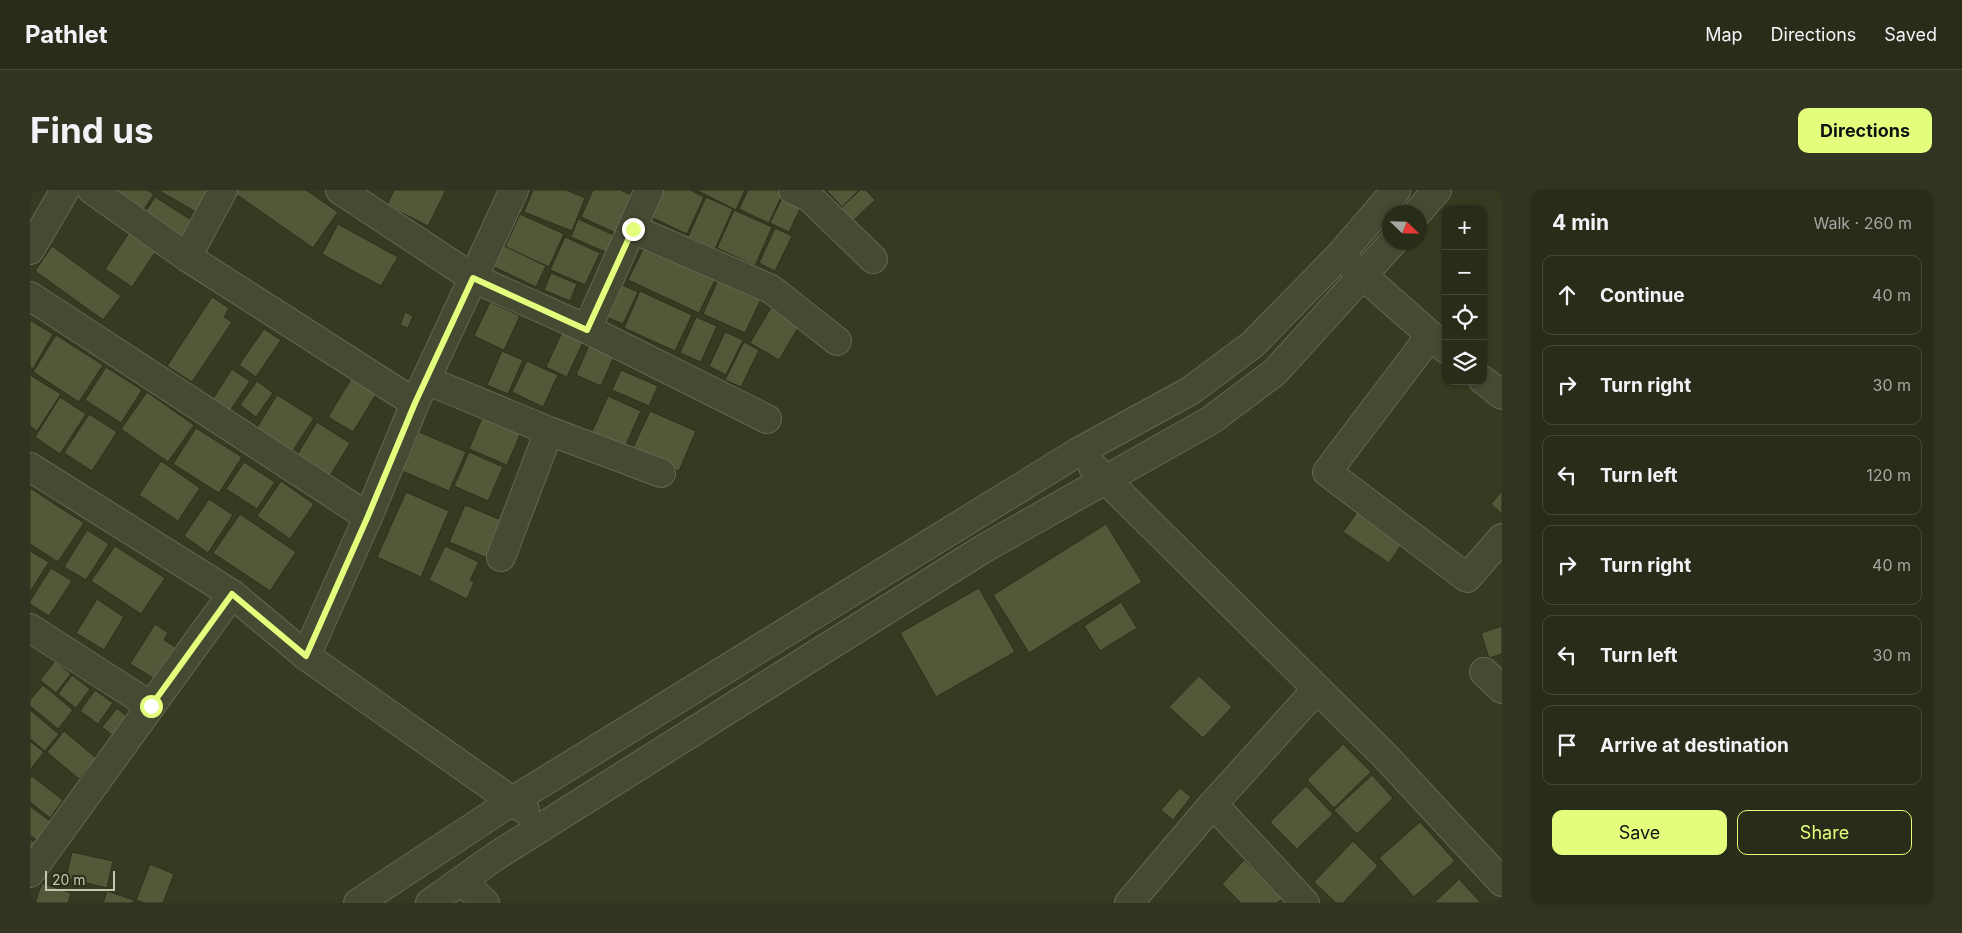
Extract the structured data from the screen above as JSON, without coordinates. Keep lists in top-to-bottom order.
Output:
{
  "scale_bar": "20 m",
  "north": "bottom right",
  "page": {
    "header": "Pathlet",
    "nav": ["Map", "Directions", "Saved"],
    "buttons": [
      "Directions",
      ["Save", "Share"]
    ],
    "title": "Find us",
    "heading": ["4 min", "Walk · 260 m"],
    "map_buttons": ["+", "−"],
    "list": [
      ["Continue", "40 m"],
      ["Turn right", "30 m"],
      ["Turn left", "120 m"],
      ["Turn right", "40 m"],
      ["Turn left", "30 m"],
      "Arrive at destination"
    ],
    "scale": "20 m"
  }
}
